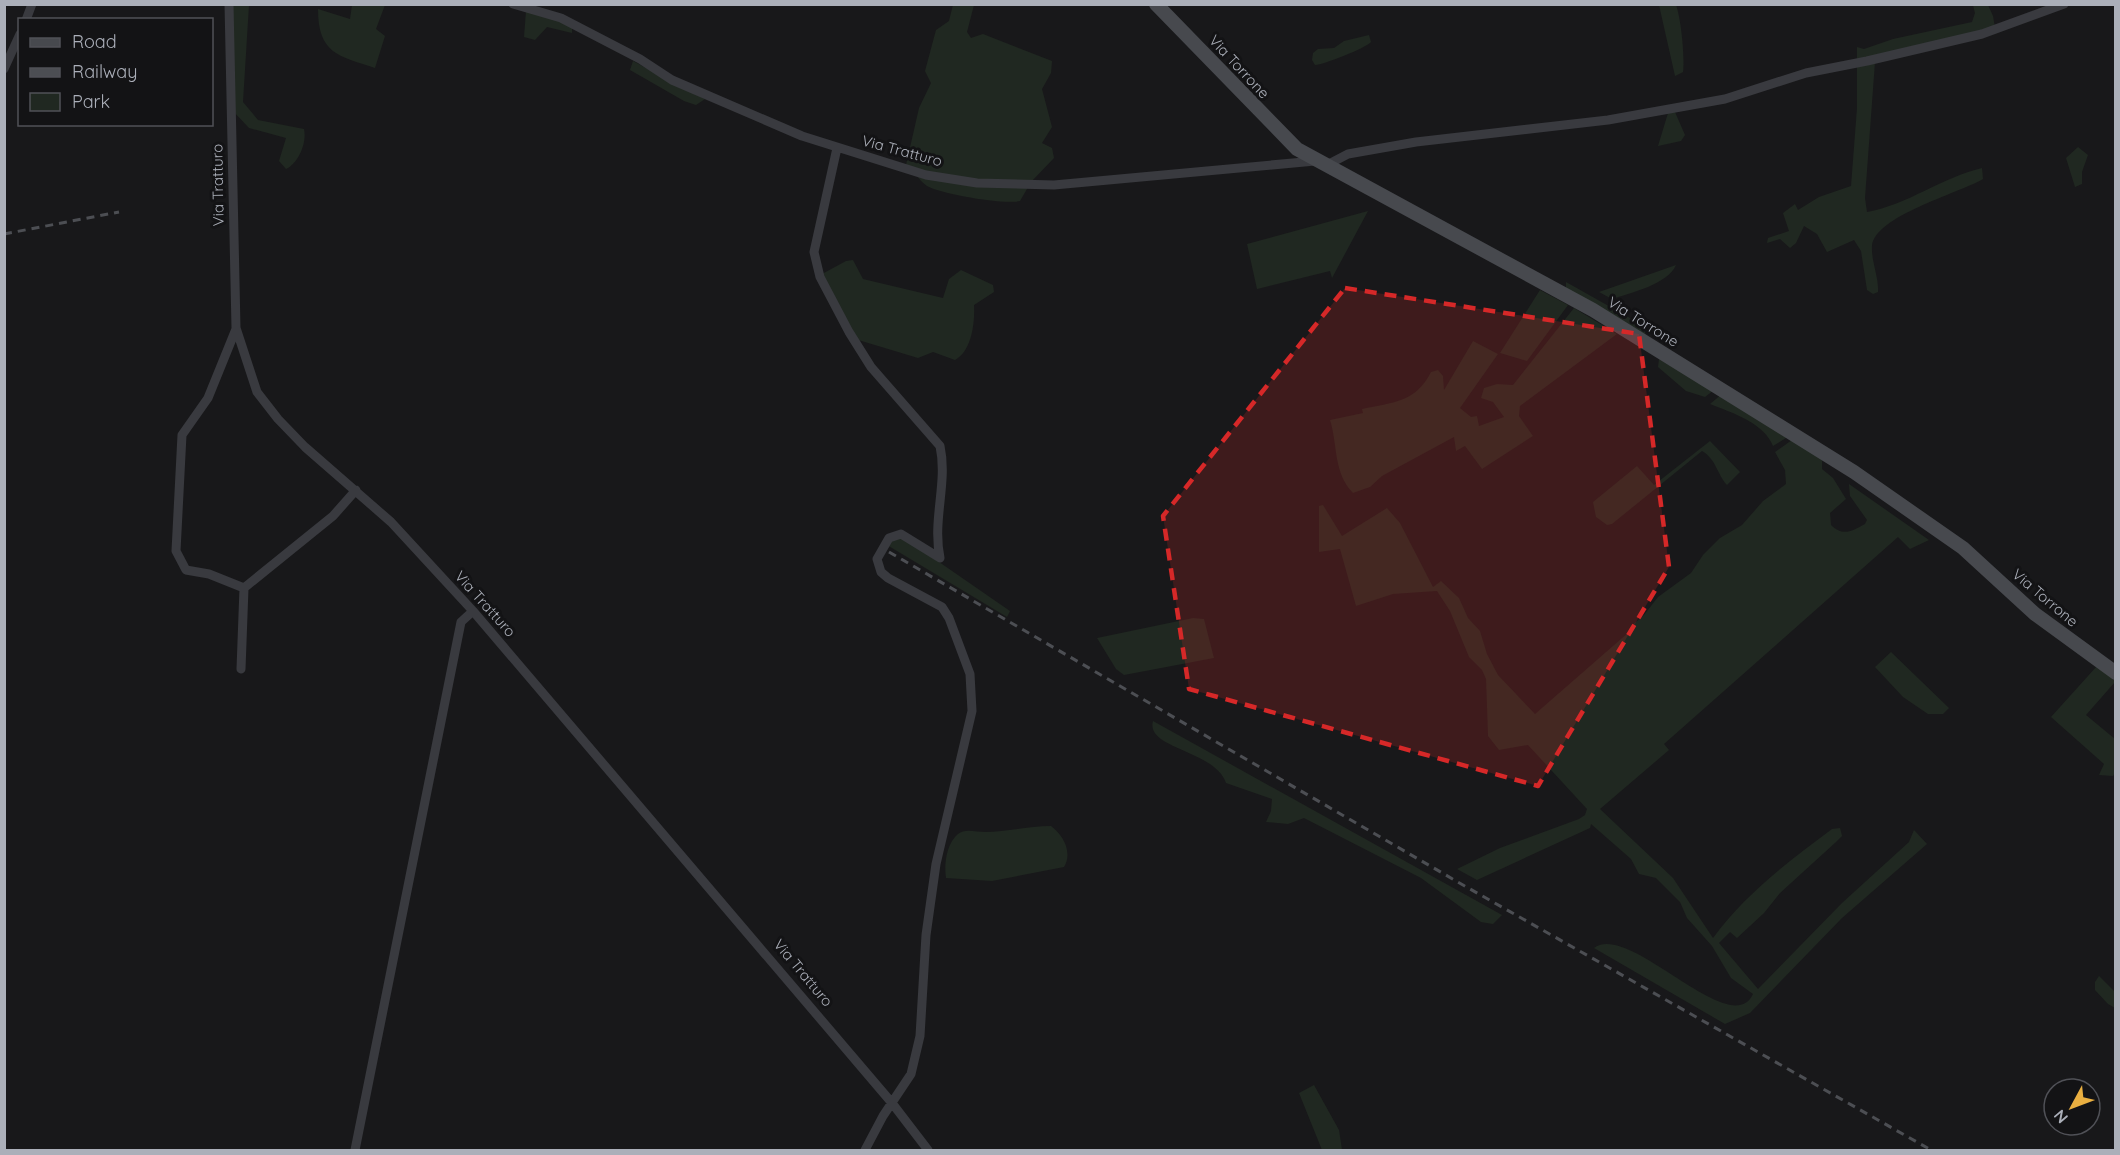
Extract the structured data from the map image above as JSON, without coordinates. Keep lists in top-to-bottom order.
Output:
{
  "streets": {
    "main road": ["Via Torrone"],
    "street": ["Via Tratturo"]
  },
  "crossings": [
    ["Via Torrone", "Via Tratturo"]
  ],
  "legend": ["Road", "Railway", "Park"],
  "north": "bottom left"
}
